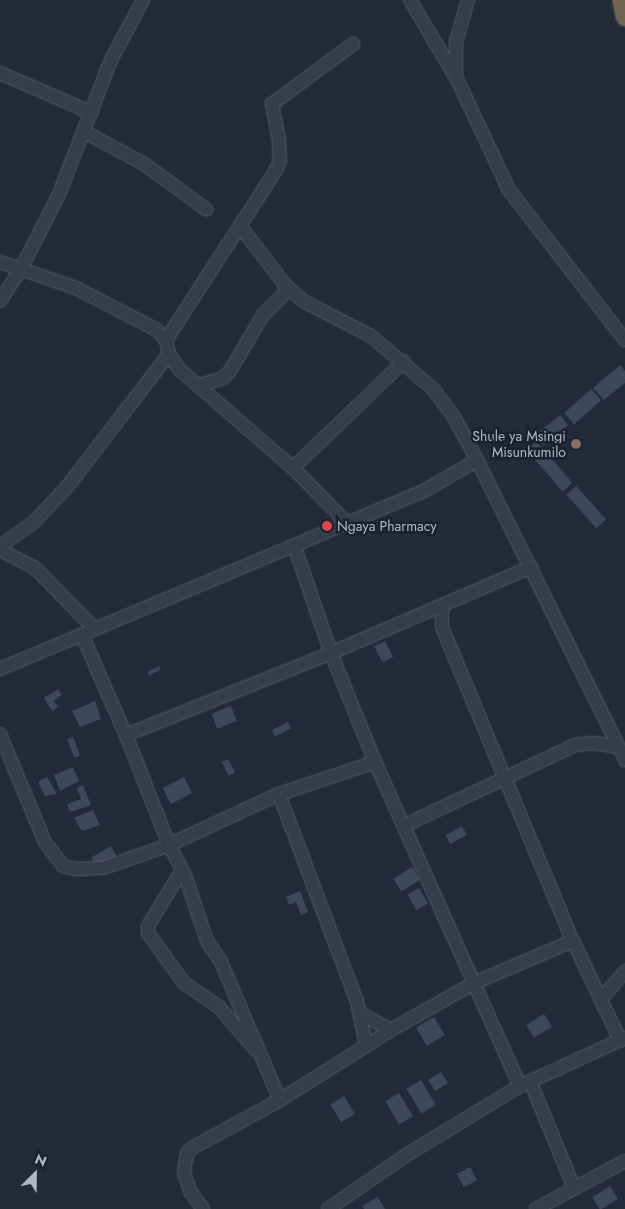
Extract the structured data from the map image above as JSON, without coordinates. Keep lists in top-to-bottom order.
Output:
{
  "places": ["Shule ya Msingi Misunkumilo", "Ngaya Pharmacy"],
  "north": "top right"
}
